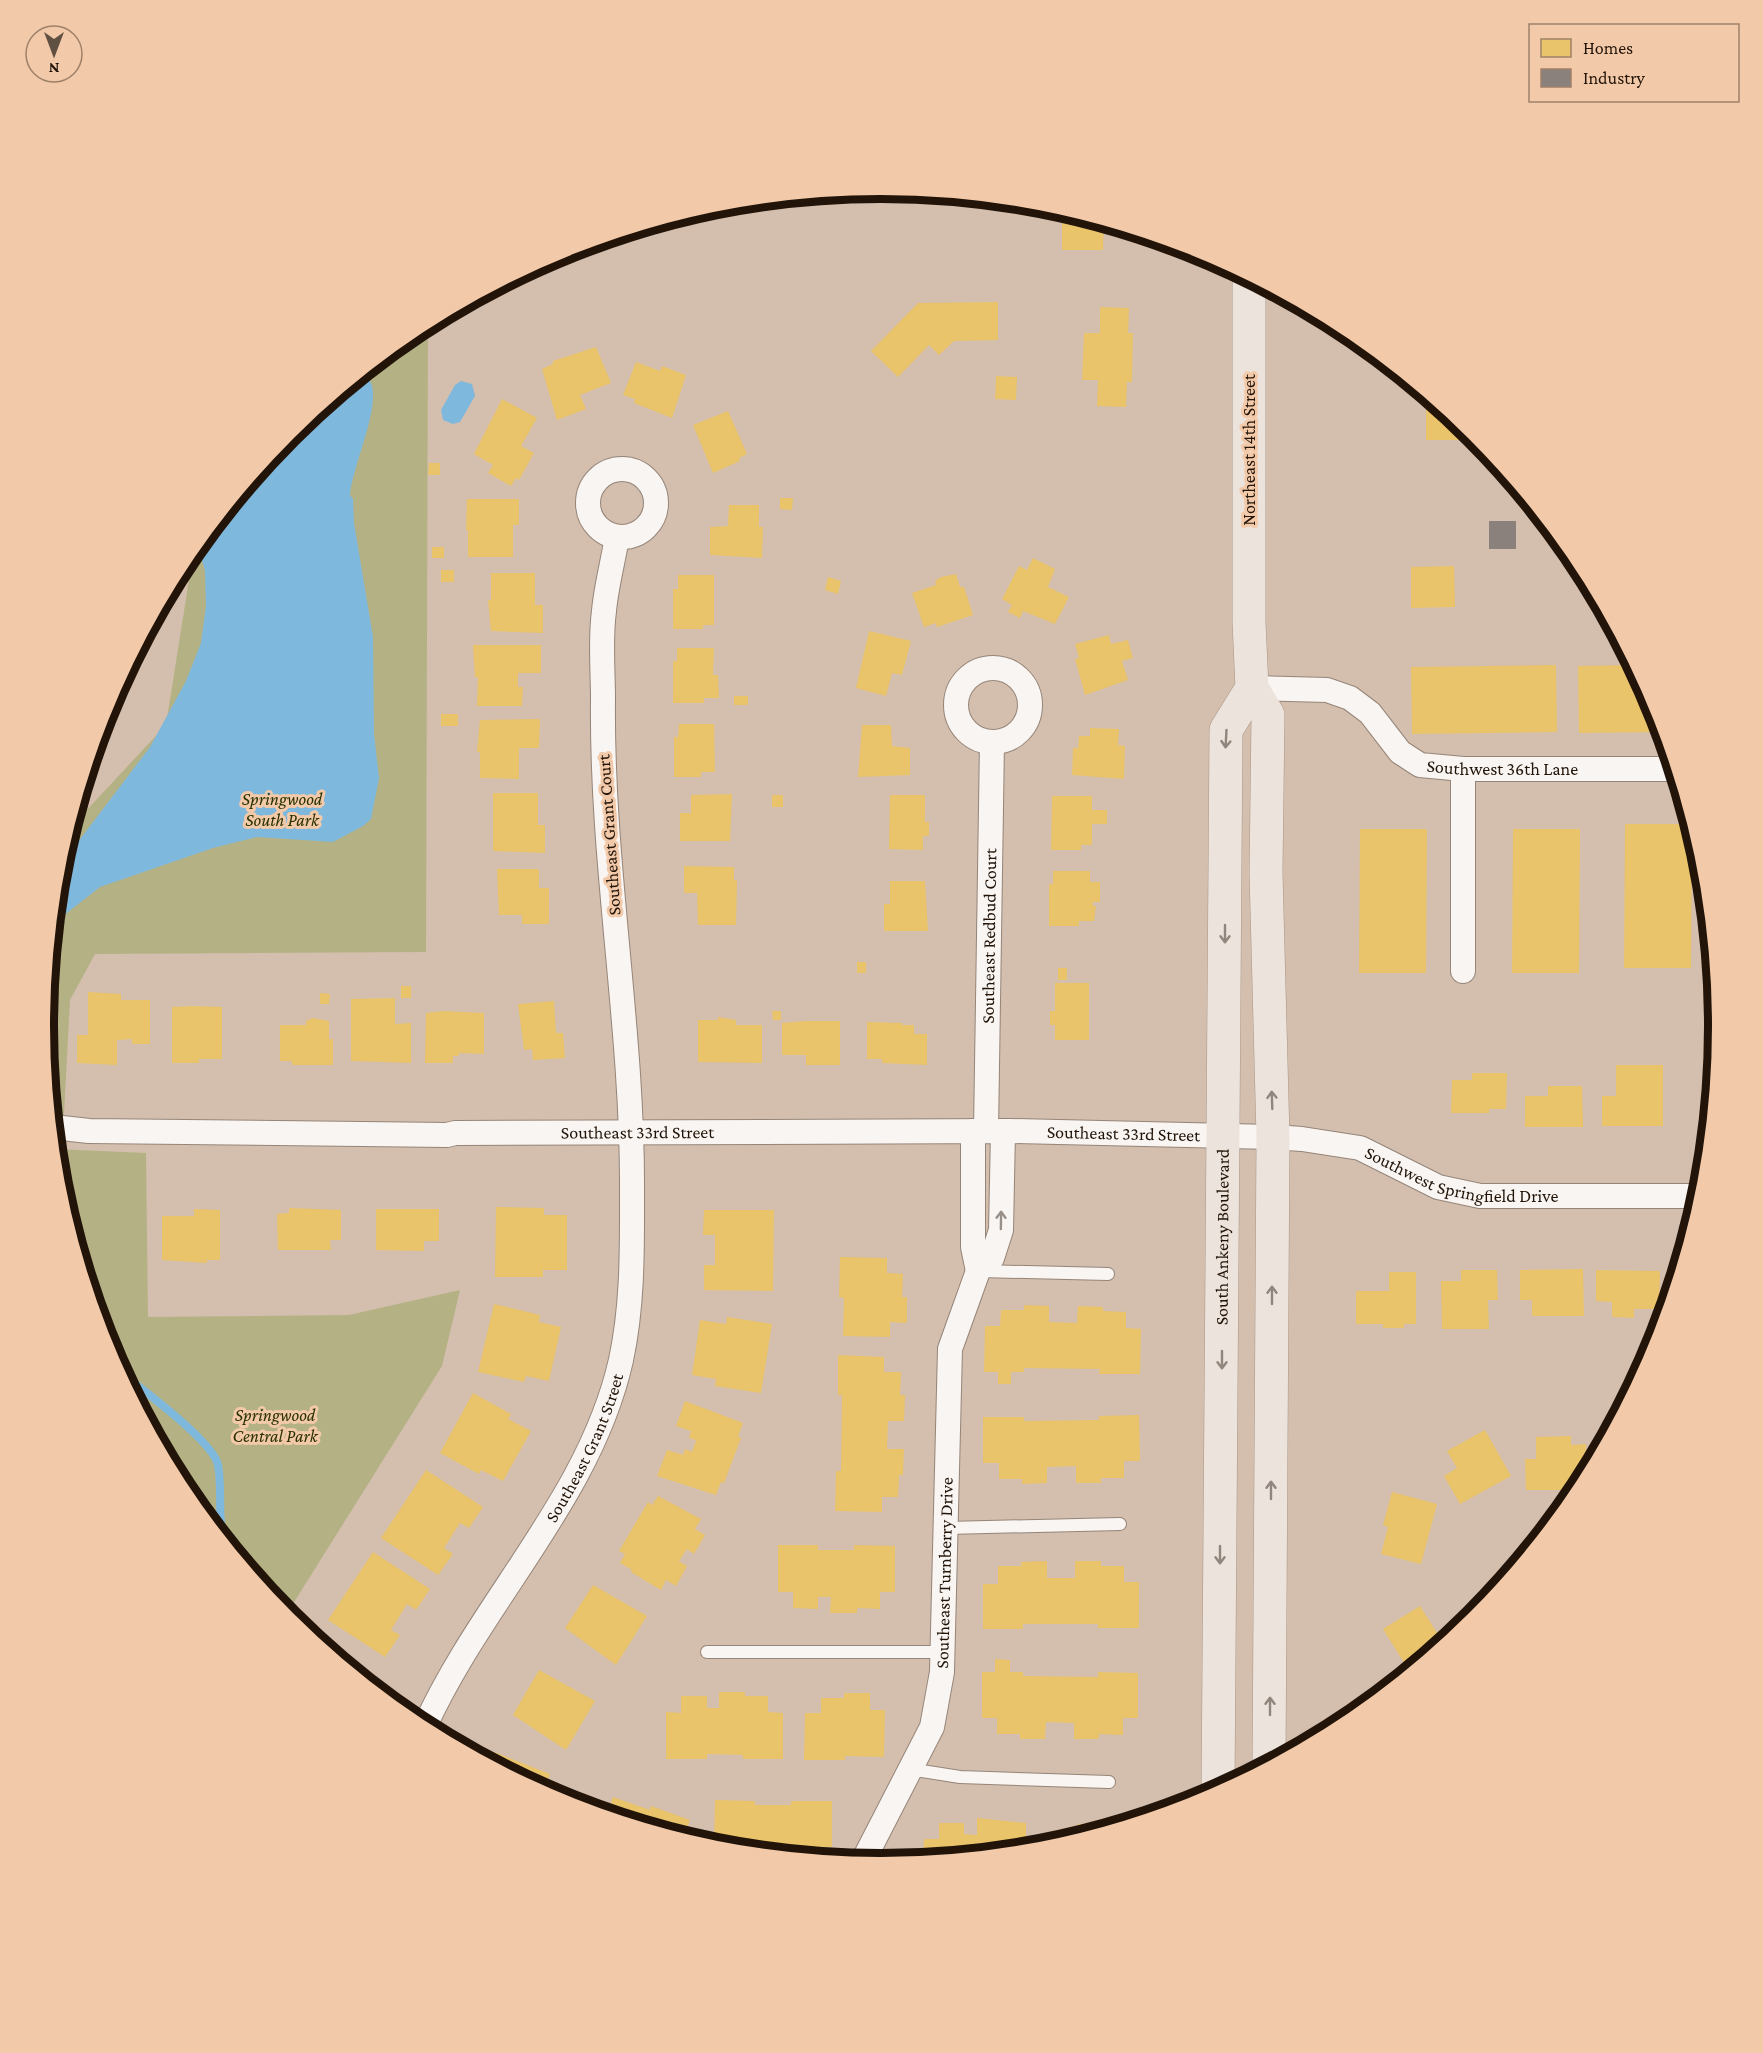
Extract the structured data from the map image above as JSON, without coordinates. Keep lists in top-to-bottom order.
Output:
{
  "streets": {
    "main road": ["Northeast 14th Street", "South Ankeny Boulevard"],
    "street": [
      "Southwest 36th Lane",
      "Southeast Grant Court",
      "Southeast Redbud Court",
      "Southeast 33rd Street",
      "Southwest Springfield Drive",
      "Southeast Grant Street",
      "Southeast Turnberry Drive"
    ]
  },
  "crossings": [
    ["Northeast 14th Street", "Southwest 36th Lane"],
    ["Northeast 14th Street", "South Ankeny Boulevard"],
    ["Southwest 36th Lane", "South Ankeny Boulevard"],
    ["Southeast Grant Court", "Southeast 33rd Street"],
    ["Southeast Grant Court", "Southeast Grant Street"],
    ["Southeast Redbud Court", "Southeast 33rd Street"],
    ["Southeast Redbud Court", "Southeast Turnberry Drive"],
    ["Southeast 33rd Street", "Southwest Springfield Drive"],
    ["Southeast 33rd Street", "South Ankeny Boulevard"],
    ["Southeast 33rd Street", "Southeast Grant Street"],
    ["Southeast 33rd Street", "Southeast Turnberry Drive"],
    ["Southwest Springfield Drive", "South Ankeny Boulevard"]
  ],
  "parks": ["Springwood South Park", "Springwood Central Park"],
  "legend": ["Homes", "Industry"],
  "north": "bottom"
}
